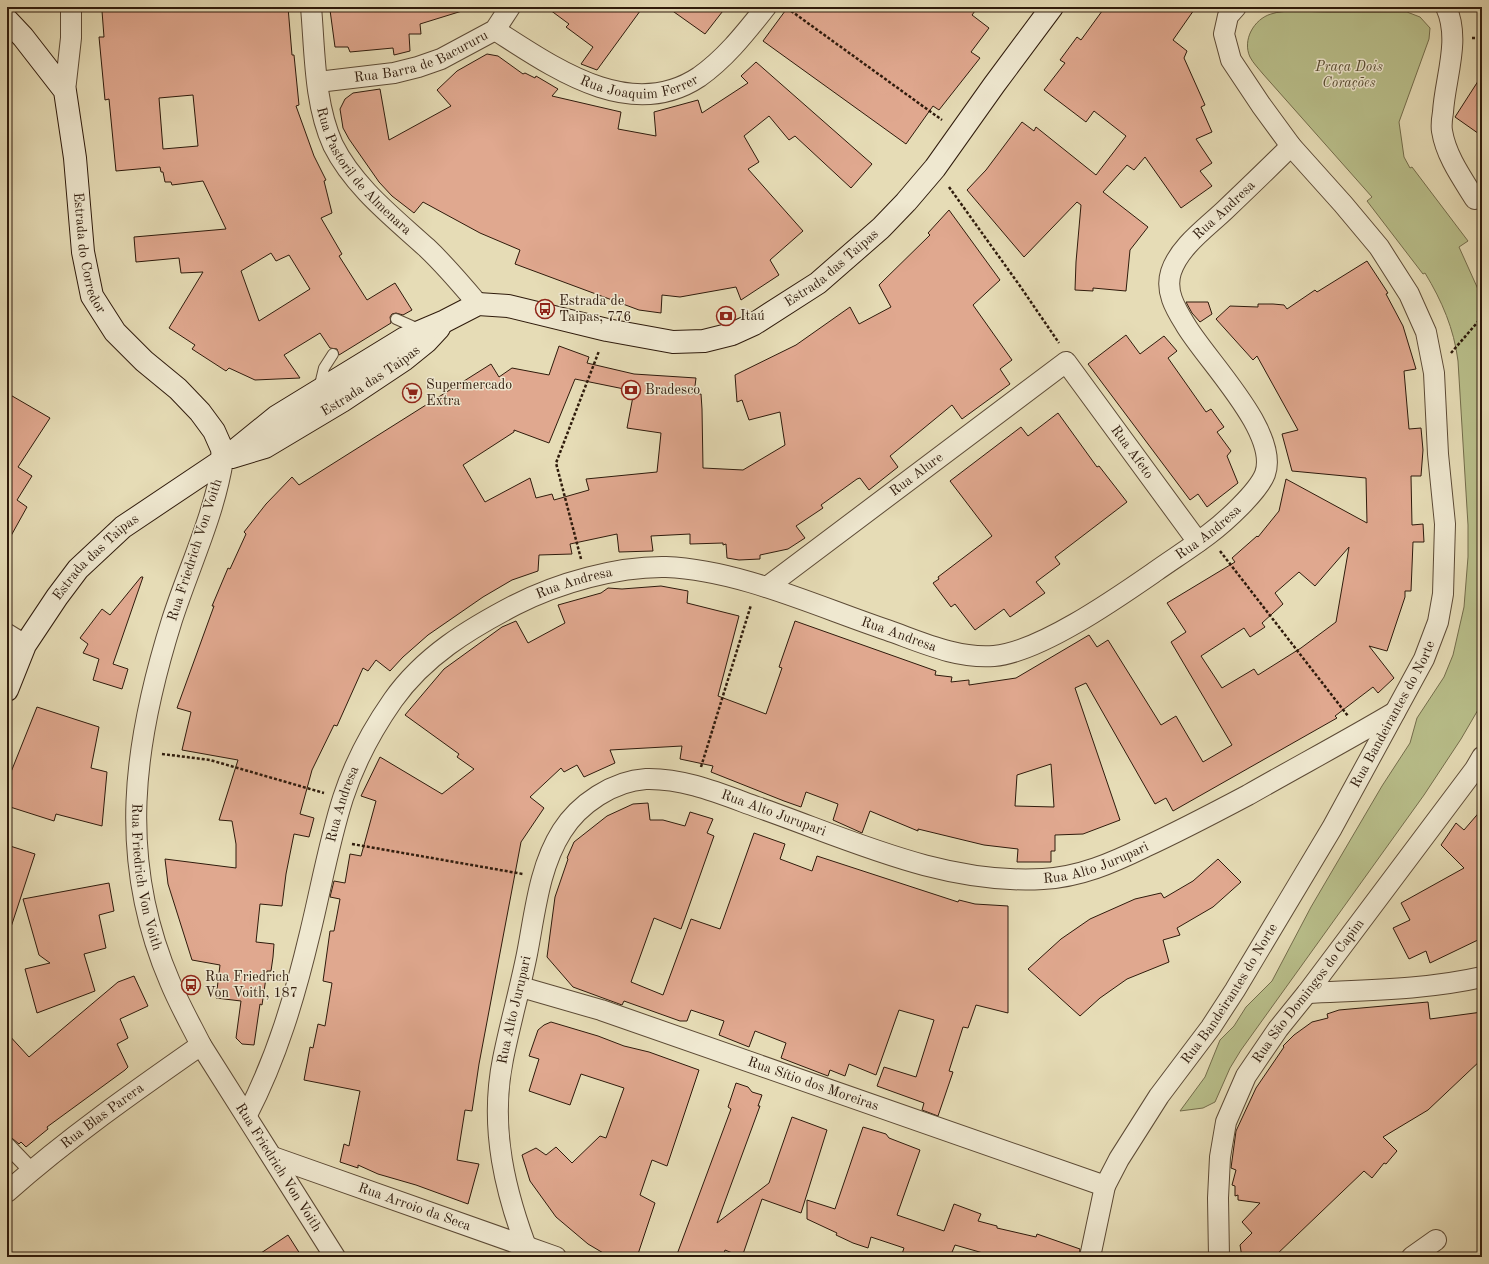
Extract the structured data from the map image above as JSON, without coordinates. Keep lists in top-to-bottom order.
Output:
{
  "streets": {
    "main road": ["Estrada do Corredor", "Estrada das Taipas"],
    "street": [
      "Rua Barra de Bacururu",
      "Rua Joaquim Ferrer",
      "Rua Pastoril de Almenara",
      "Rua Andresa",
      "Rua Afeto",
      "Rua Alure",
      "Rua Friedrich Von Voith",
      "Rua Bandeirantes do Norte",
      "Rua Alto Jurupari",
      "Rua São Domingos do Capim",
      "Rua Sítio dos Moreiras",
      "Rua Blas Parera",
      "Rua Arroio da Seca"
    ]
  },
  "crossings": [
    ["Rua Barra de Bacururu", "Rua Joaquim Ferrer"],
    ["Rua Barra de Bacururu", "Rua Pastoril de Almenara"],
    ["Rua Pastoril de Almenara", "Estrada das Taipas"],
    ["Rua Andresa", "Rua Afeto"],
    ["Rua Andresa", "Rua Alure"],
    ["Rua Andresa", "Rua Friedrich Von Voith"],
    ["Rua Andresa", "Rua Bandeirantes do Norte"],
    ["Estrada do Corredor", "Estrada das Taipas"],
    ["Estrada do Corredor", "Rua Friedrich Von Voith"],
    ["Estrada das Taipas", "Rua Friedrich Von Voith"],
    ["Rua Afeto", "Rua Alure"],
    ["Rua Friedrich Von Voith", "Rua Blas Parera"],
    ["Rua Friedrich Von Voith", "Rua Arroio da Seca"],
    ["Rua Bandeirantes do Norte", "Rua Alto Jurupari"],
    ["Rua Bandeirantes do Norte", "Rua Sítio dos Moreiras"],
    ["Rua Alto Jurupari", "Rua Sítio dos Moreiras"],
    ["Rua Alto Jurupari", "Rua Arroio da Seca"]
  ],
  "parks": ["Praça Dois Corações"],
  "places": {
    "bus stop": ["Estrada de Taipas, 776", "Rua Friedrich Von Voith, 187"],
    "bank": ["Itaú", "Bradesco"],
    "supermarket": ["Supermercado Extra"]
  }
}
